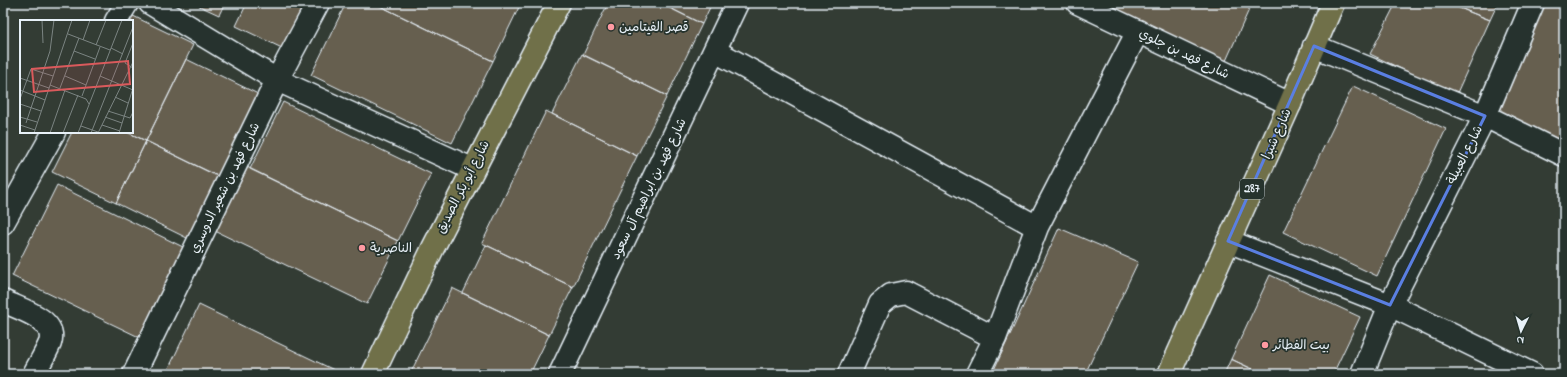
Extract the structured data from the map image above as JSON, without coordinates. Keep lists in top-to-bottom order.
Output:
{
  "streets": {
    "main road": ["شارع شبرا", "شارع أبو بكر الصديق", "287"],
    "street": [
      "شارع فهد بن جلوي",
      "شارع العبيلة",
      "شارع فهد بن شعير الدوسري",
      "شارع فهد بن ابراهيم آل سعود"
    ]
  },
  "crossings": [
    ["شارع فهد بن جلوي", "شارع شبرا"]
  ],
  "places": ["قصر الفيتامين", "الناصرية", "بيت الفطائر"],
  "north": "bottom"
}
